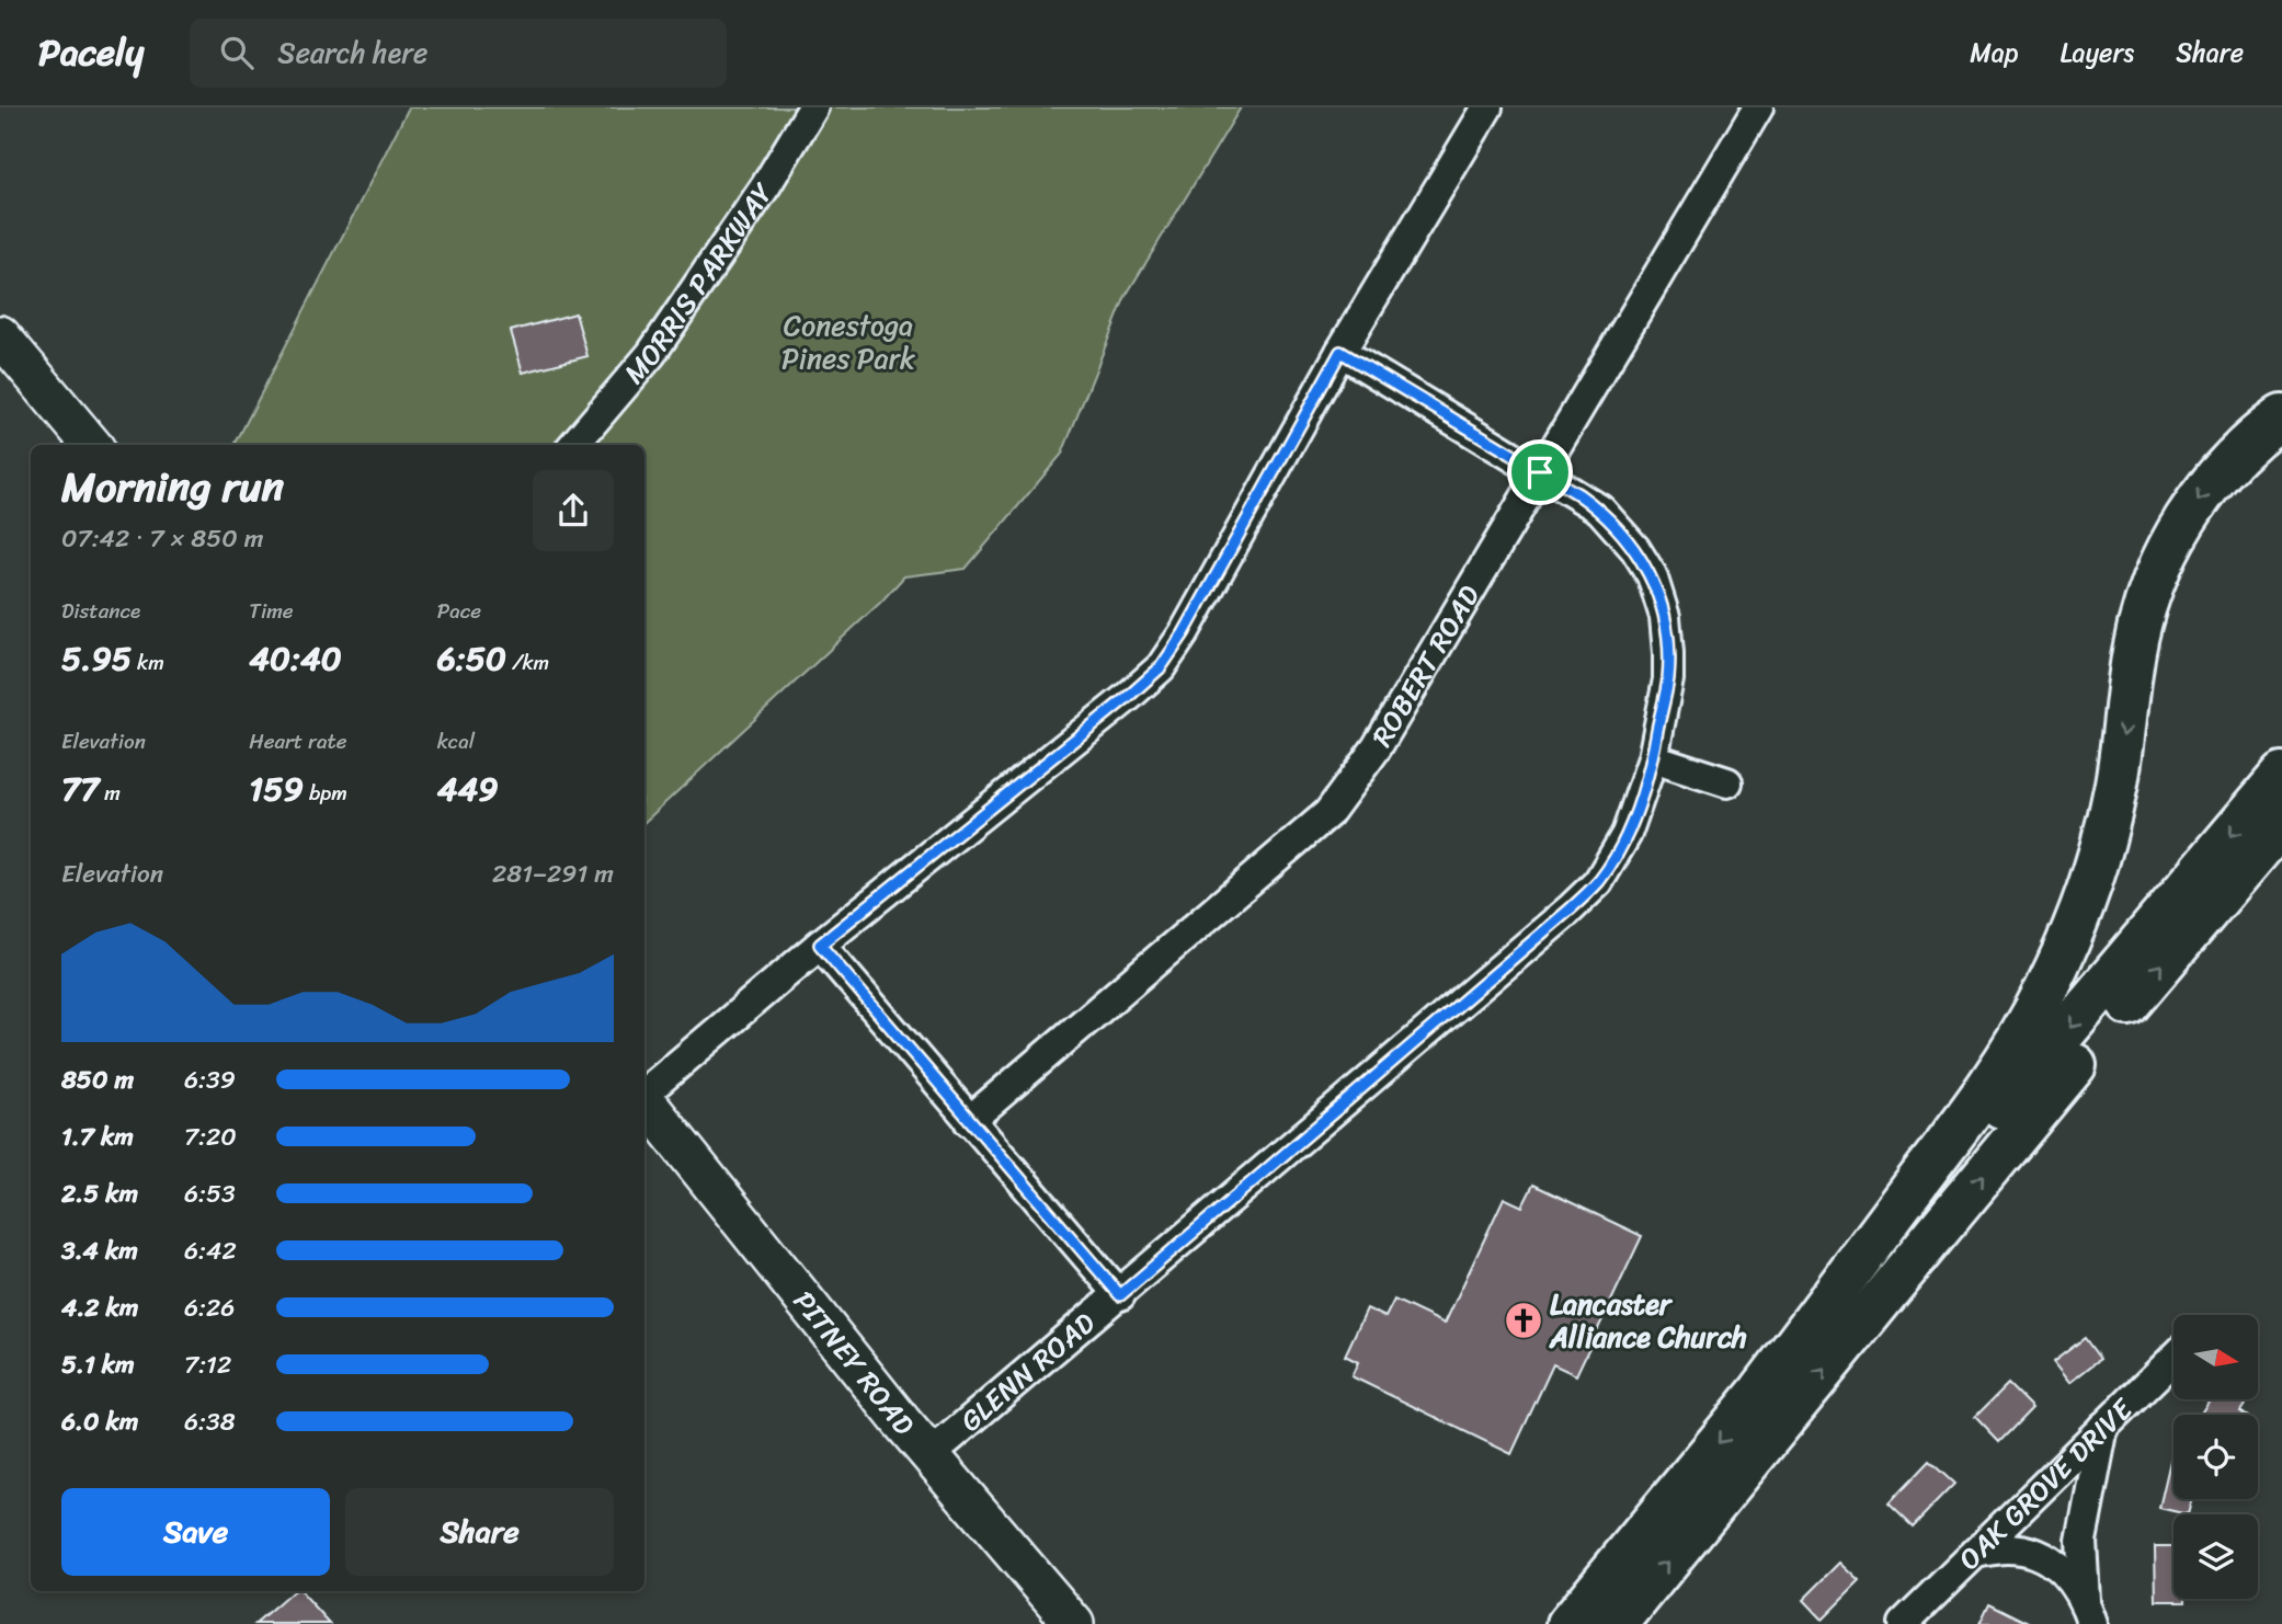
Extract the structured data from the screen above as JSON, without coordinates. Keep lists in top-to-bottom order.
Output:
{
  "streets": {
    "main road": ["PITNEY ROAD"],
    "street": [
      "MORRIS PARKWAY",
      "ROBERT ROAD",
      "GLENN ROAD",
      "OAK GROVE DRIVE"
    ]
  },
  "crossings": [
    ["ROBERT ROAD", "GLENN ROAD"],
    ["PITNEY ROAD", "GLENN ROAD"]
  ],
  "parks": ["Conestoga Pines Park"],
  "places": {
    "church": ["Lancaster Alliance Church"]
  },
  "north": "right",
  "page": {
    "header": "Pacely",
    "search": "Search here",
    "nav": ["Map", "Layers", "Share"],
    "heading": ["Morning run", "07:42 · 7 × 850 m"],
    "stats": [
      ["Distance", "5.95 km"],
      ["Time", "40:40"],
      ["Pace", "6:50 /km"],
      ["Elevation", "77 m"],
      ["Heart rate", "159 bpm"],
      ["kcal", "449"]
    ],
    "chart": ["Elevation", "281–291 m"],
    "list": [
      {
        "name": "850 m",
        "note": "6:39"
      },
      {
        "name": "1.7 km",
        "note": "7:20"
      },
      {
        "name": "2.5 km",
        "note": "6:53"
      },
      {
        "name": "3.4 km",
        "note": "6:42"
      },
      {
        "name": "4.2 km",
        "note": "6:26"
      },
      {
        "name": "5.1 km",
        "note": "7:12"
      },
      {
        "name": "6.0 km",
        "note": "6:38"
      }
    ],
    "buttons": ["Save", "Share"]
  }
}
